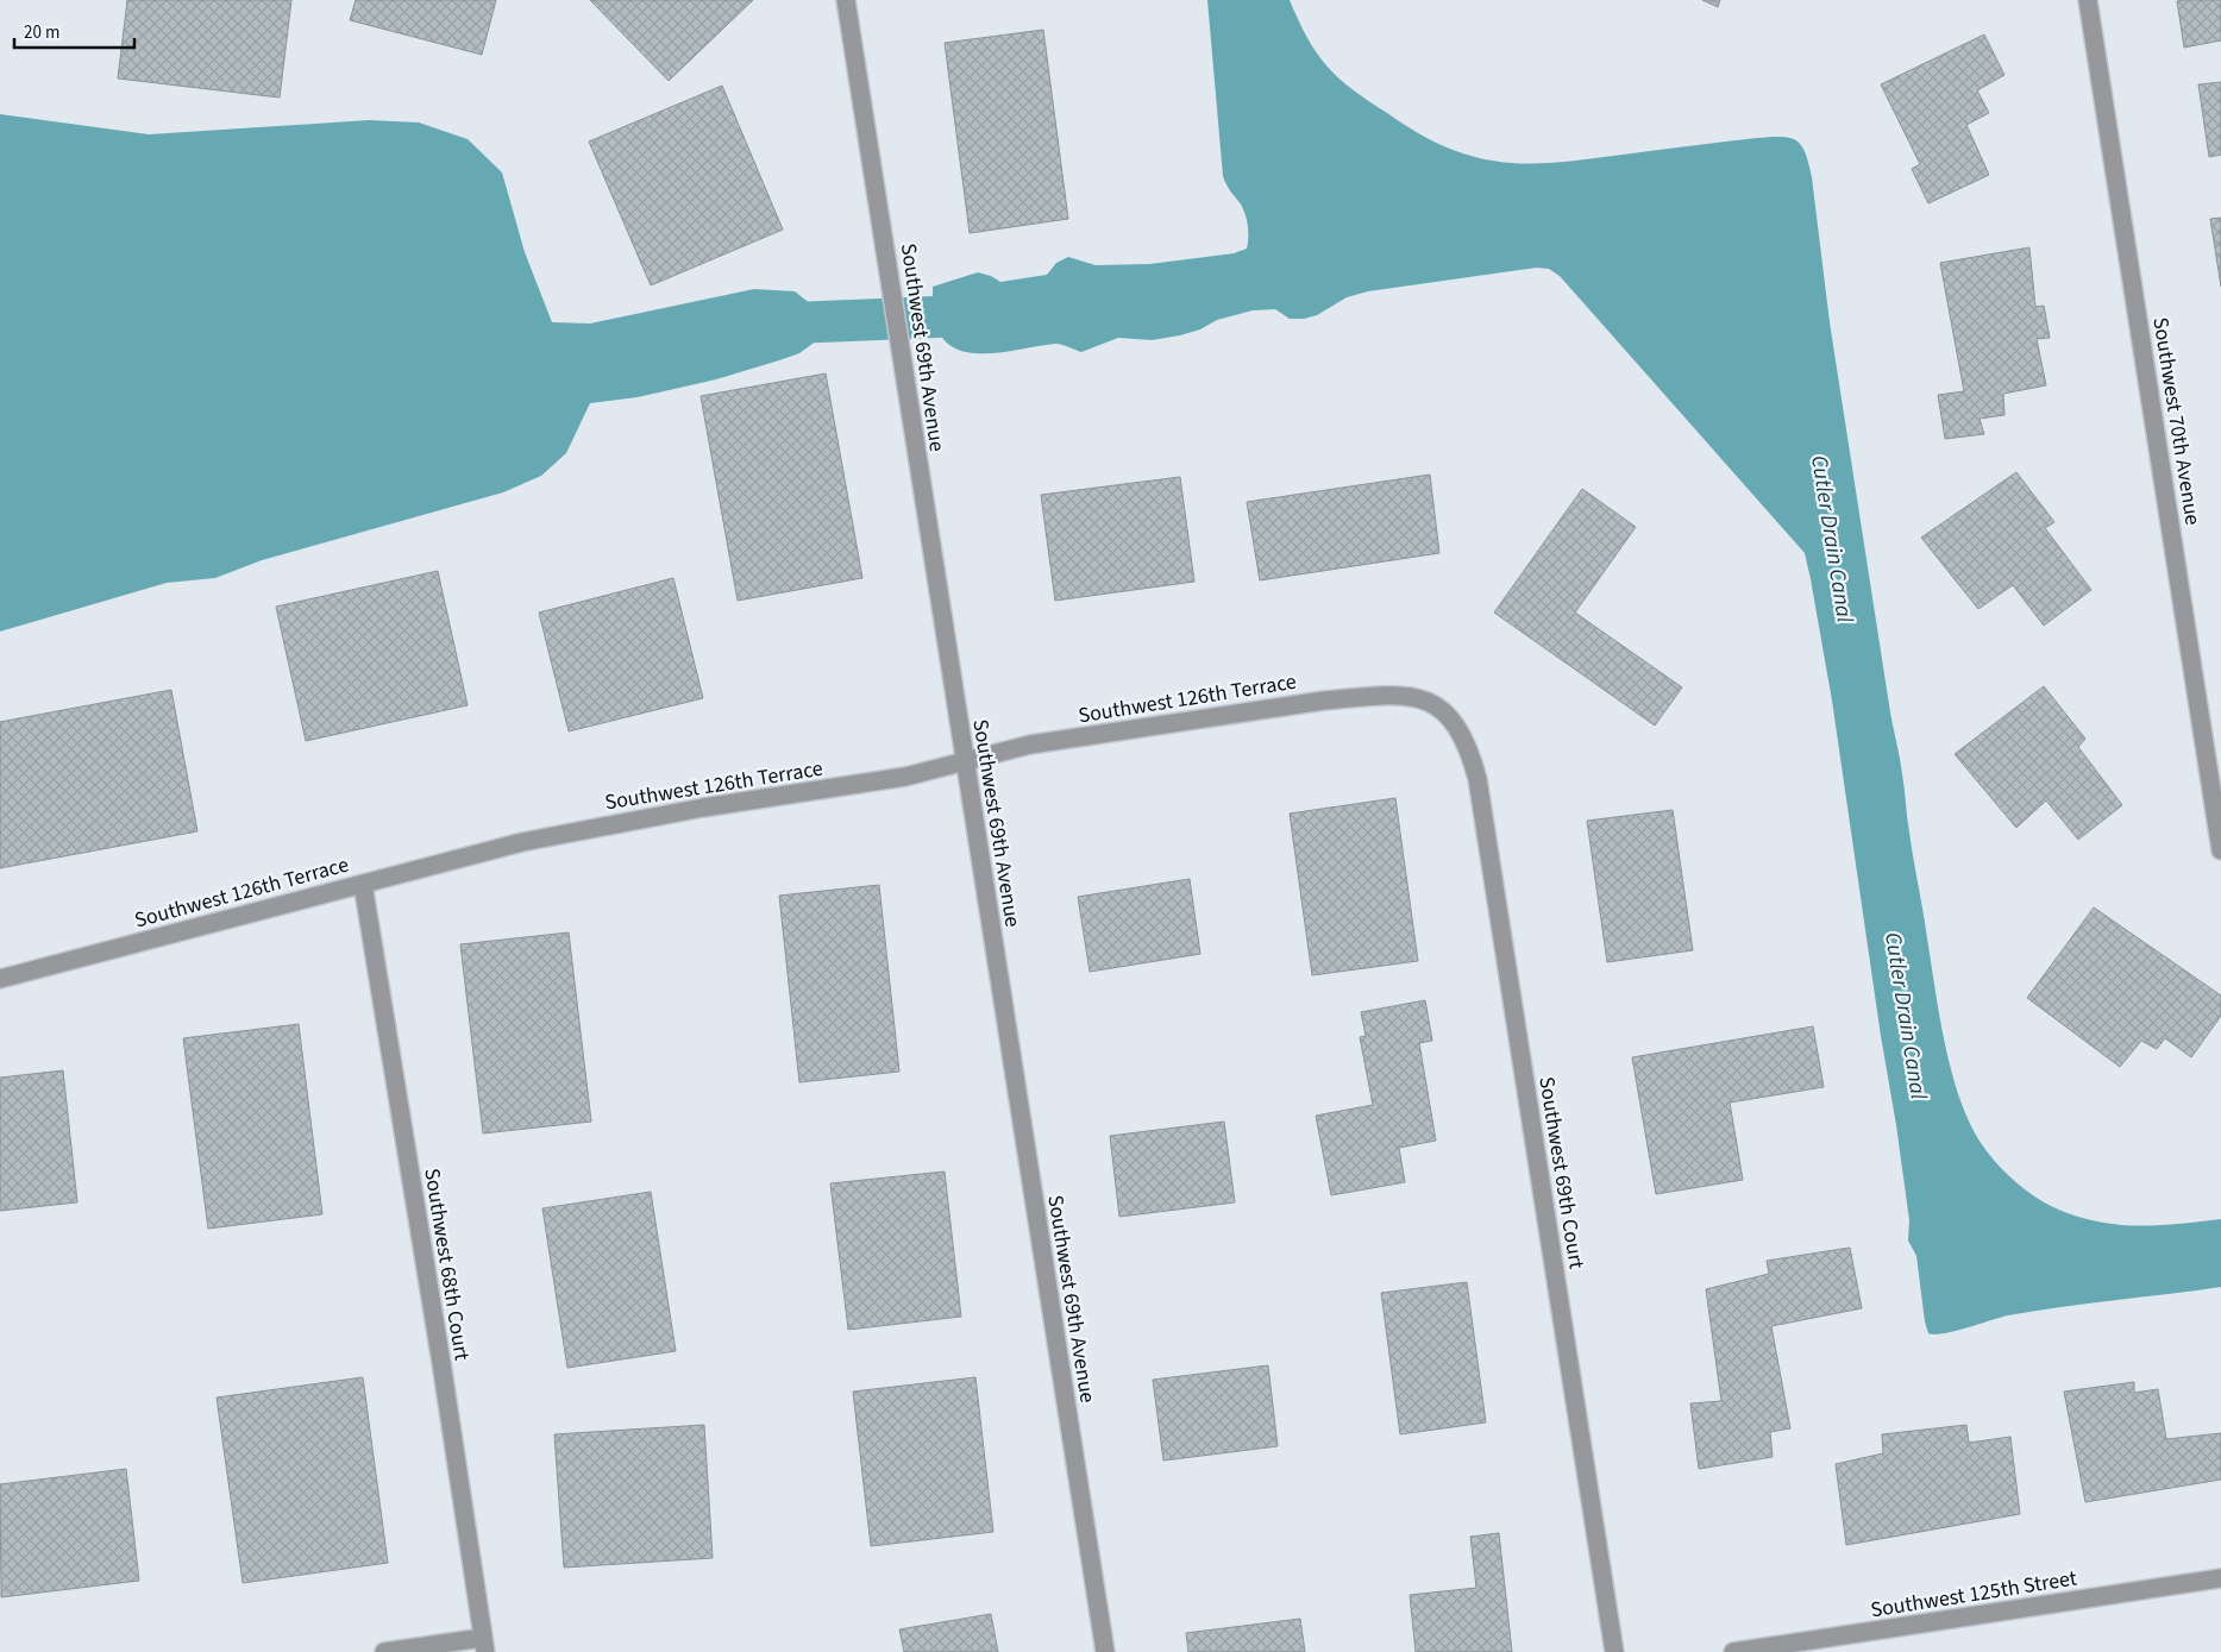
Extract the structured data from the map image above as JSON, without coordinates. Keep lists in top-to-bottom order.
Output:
{
  "streets": {
    "street": [
      "Southwest 69th Avenue",
      "Southwest 70th Avenue",
      "Southwest 126th Terrace",
      "Southwest 69th Court",
      "Southwest 68th Court",
      "Southwest 125th Street"
    ]
  },
  "crossings": [
    ["Southwest 69th Avenue", "Southwest 126th Terrace"],
    ["Southwest 126th Terrace", "Southwest 69th Court"],
    ["Southwest 126th Terrace", "Southwest 68th Court"]
  ],
  "water": ["Cutler Drain Canal"],
  "scale_bar": "20 m"
}
